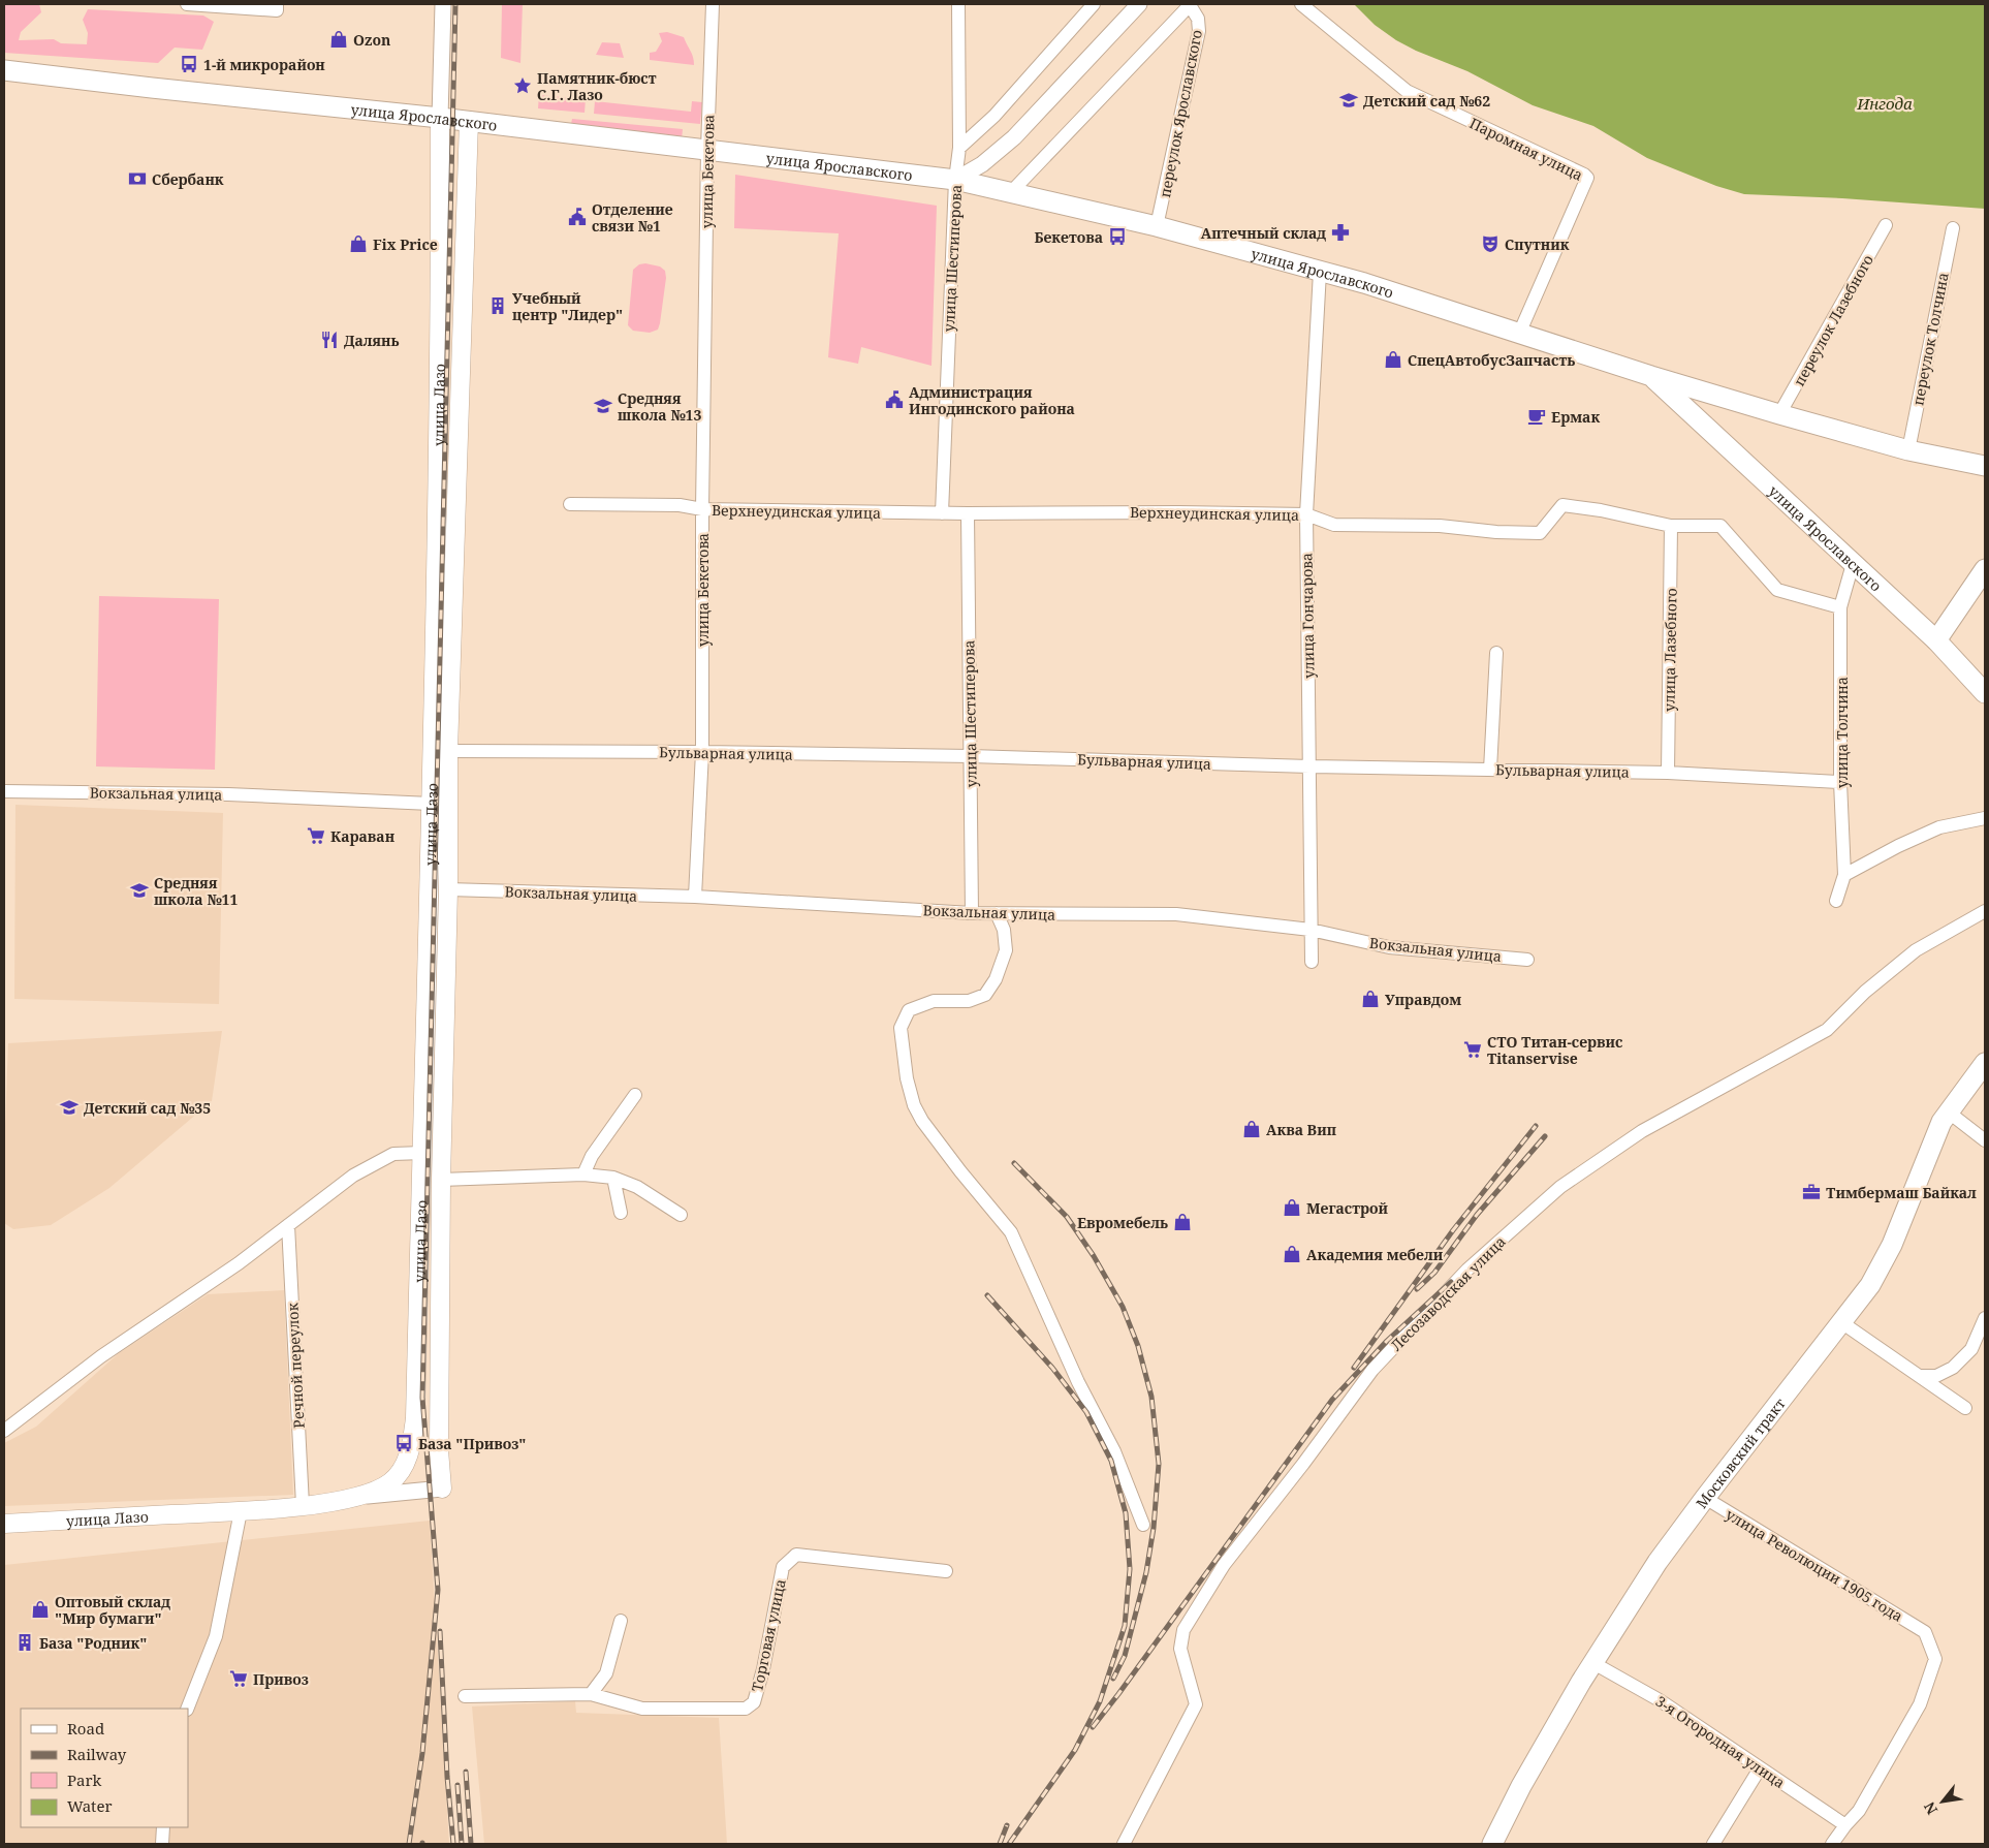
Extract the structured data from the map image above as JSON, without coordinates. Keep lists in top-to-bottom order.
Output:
{
  "streets": {
    "main road": ["улица Ярославского", "улица Лазо", "Московский тракт"],
    "street": [
      "переулок Ярославского",
      "Паромная улица",
      "улица Бекетова",
      "улица Шестиперова",
      "переулок Лазебного",
      "переулок Толчина",
      "Верхнеудинская улица",
      "улица Гончарова",
      "улица Лазебного",
      "улица Толчина",
      "Бульварная улица",
      "Вокзальная улица",
      "Лесозаводская улица",
      "Речной переулок",
      "улица Революции 1905 года",
      "Торговая улица",
      "3-я Огородная улица"
    ]
  },
  "crossings": [
    ["переулок Ярославского", "улица Ярославского"],
    ["улица Ярославского", "Паромная улица"],
    ["улица Ярославского", "улица Бекетова"],
    ["улица Ярославского", "улица Шестиперова"],
    ["улица Ярославского", "переулок Лазебного"],
    ["улица Ярославского", "переулок Толчина"],
    ["улица Ярославского", "улица Лазо"],
    ["улица Ярославского", "улица Гончарова"],
    ["улица Ярославского", "улица Толчина"],
    ["улица Бекетова", "Верхнеудинская улица"],
    ["улица Бекетова", "Бульварная улица"],
    ["улица Бекетова", "Вокзальная улица"],
    ["улица Шестиперова", "Верхнеудинская улица"],
    ["улица Шестиперова", "Бульварная улица"],
    ["улица Шестиперова", "Вокзальная улица"],
    ["улица Лазо", "Бульварная улица"],
    ["улица Лазо", "Вокзальная улица"],
    ["улица Лазо", "Речной переулок"],
    ["Верхнеудинская улица", "улица Гончарова"],
    ["Верхнеудинская улица", "улица Лазебного"],
    ["Верхнеудинская улица", "улица Толчина"],
    ["улица Гончарова", "Бульварная улица"],
    ["улица Гончарова", "Вокзальная улица"],
    ["улица Лазебного", "Бульварная улица"],
    ["улица Толчина", "Бульварная улица"],
    ["Московский тракт", "улица Революции 1905 года"],
    ["Московский тракт", "3-я Огородная улица"],
    ["улица Революции 1905 года", "3-я Огородная улица"]
  ],
  "water": ["Ингода"],
  "places": {
    "shop": [
      "Ozon",
      "Fix Price",
      "СпецАвтобусЗапчасть",
      "Управдом",
      "Аква Вип",
      "Мегастрой",
      "Евромебель",
      "Академия мебели",
      "Оптовый склад \"Мир бумаги\""
    ],
    "bus stop": ["1-й микрорайон", "Бекетова", "База \"Привоз\""],
    "place": ["Памятник-бюст С.Г. Лазо"],
    "school or university": [
      "Детский сад №62",
      "Средняя школа №13",
      "Средняя школа №11",
      "Детский сад №35"
    ],
    "bank": ["Сбербанк"],
    "public building": ["Отделение связи №1", "Администрация Ингодинского района"],
    "pharmacy": ["Аптечный склад"],
    "theatre": ["Спутник"],
    "building": ["Учебный центр \"Лидер\"", "База \"Родник\""],
    "restaurant": ["Далянь"],
    "cafe": ["Ермак"],
    "supermarket": ["Караван", "СТО Титан-сервис Titanservise", "Привоз"],
    "office": ["Тимбермаш Байкал"]
  },
  "legend": [
    "Road",
    "Railway",
    "Park",
    "Water"
  ],
  "north": "bottom left"
}
